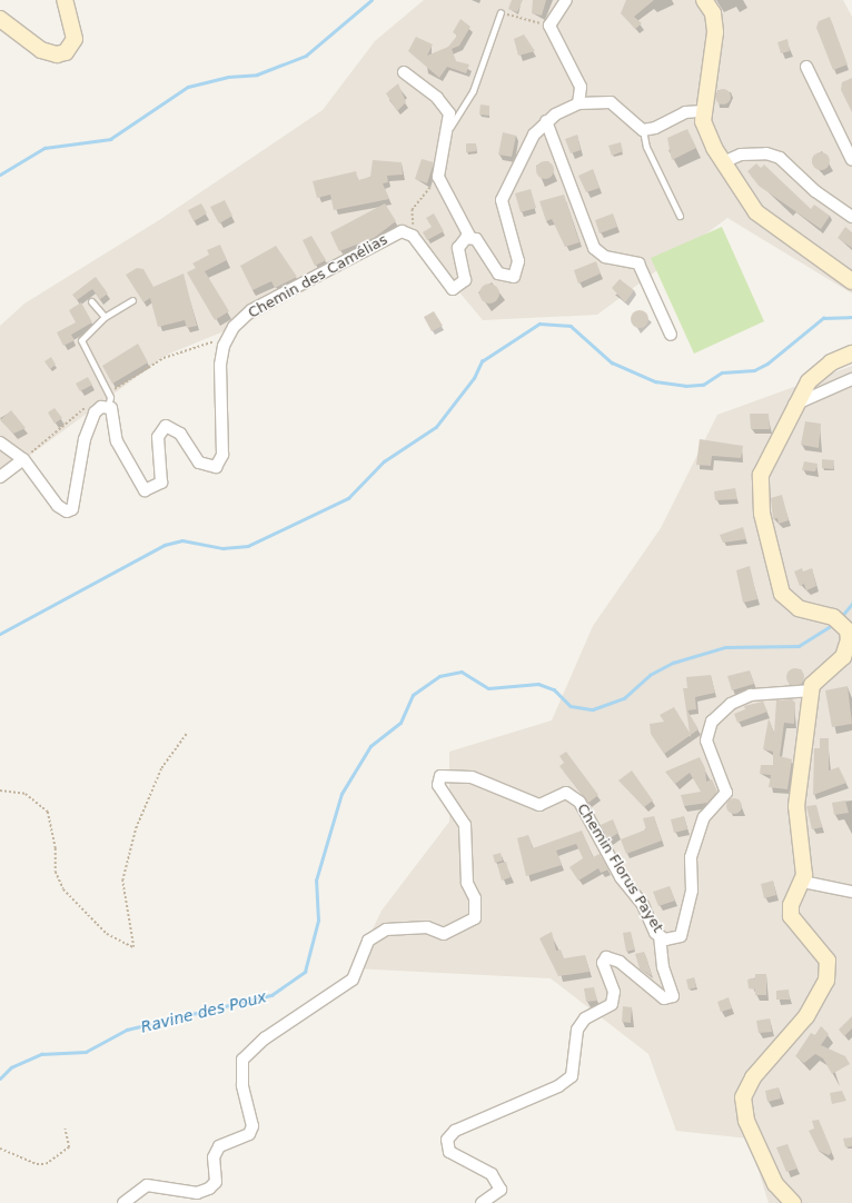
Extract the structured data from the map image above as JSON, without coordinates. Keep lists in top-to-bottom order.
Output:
{
  "streets": {
    "street": ["Chemin des Camélias", "Chemin Florus Payet"]
  },
  "water": ["Ravine des Poux"]
}
